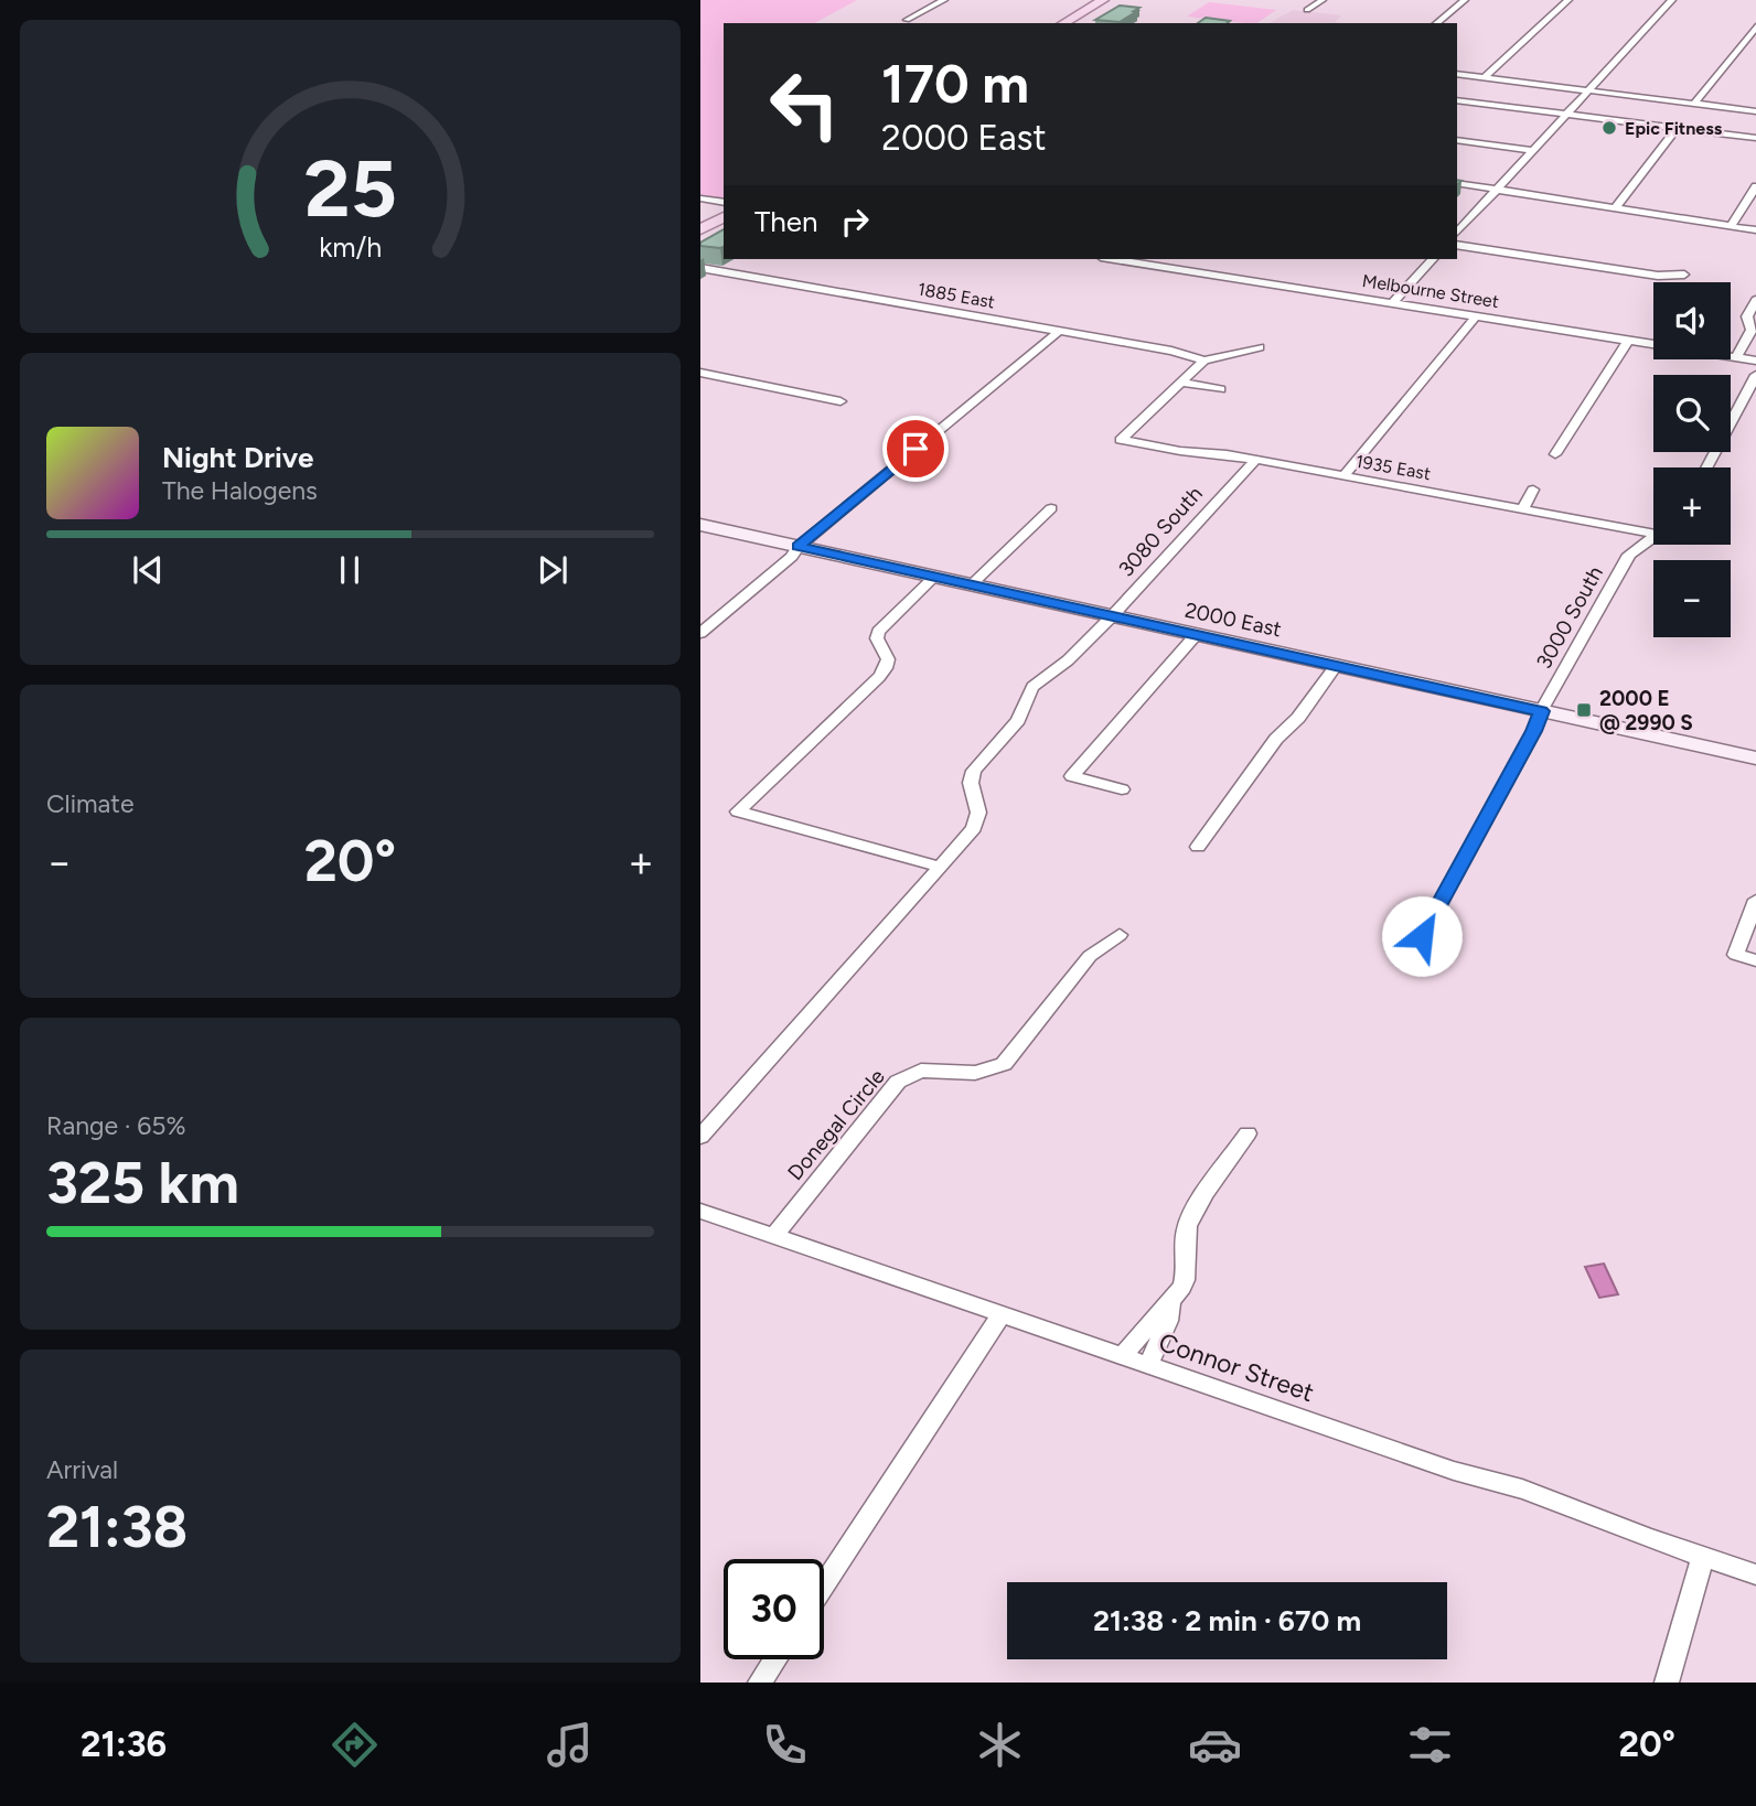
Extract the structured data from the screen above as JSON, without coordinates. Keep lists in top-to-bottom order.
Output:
{
  "streets": {
    "street": [
      "Melbourne Street",
      "1885 East",
      "1935 East",
      "3080 South",
      "3000 South",
      "2000 East",
      "Donegal Circle",
      "Connor Street"
    ]
  },
  "crossings": [
    ["1935 East", "3080 South"],
    ["3080 South", "2000 East"],
    ["3000 South", "2000 East"],
    ["Donegal Circle", "Connor Street"]
  ],
  "places": {
    "other": ["Epic Fitness"],
    "transit": ["2000 E @ 2990 S"]
  },
  "page": {
    "turn": ["170 m", "2000 East"],
    "then": "Then",
    "map_buttons": ["+", "−"],
    "song": ["Night Drive", "The Halogens"],
    "tile": [
      "Climate",
      ["Range · 65%", "325 km"],
      ["Arrival", "21:38"]
    ],
    "heat": ["−", "20°", "+"],
    "limit": "30",
    "trip": "21:38 · 2 min · 670 m",
    "tabs": ["21:36", "20°"],
    "gauge": ["25", "km/h"]
  }
}
